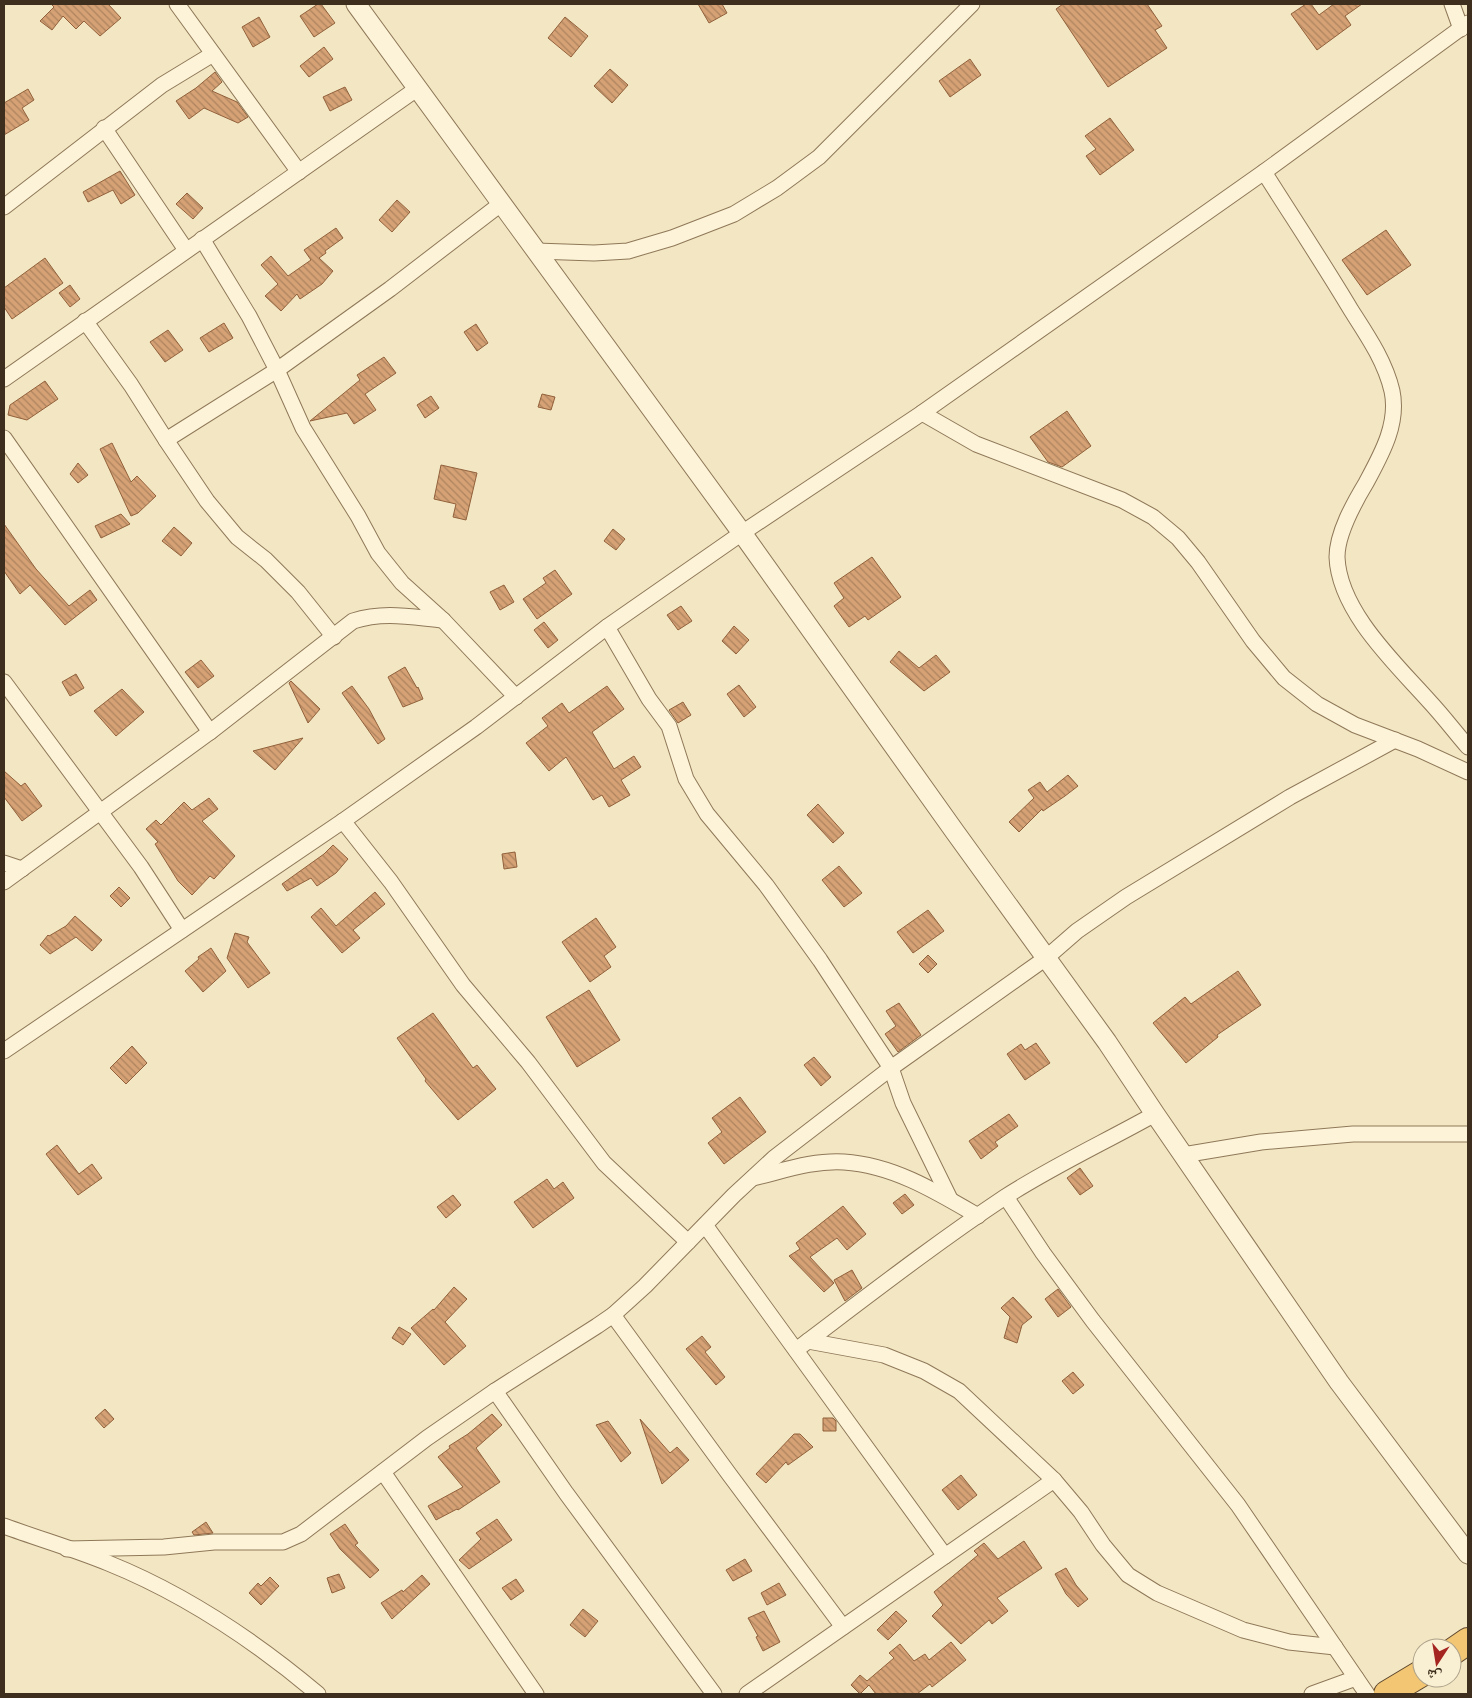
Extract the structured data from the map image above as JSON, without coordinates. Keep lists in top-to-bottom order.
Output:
{
  "north": "bottom"
}
